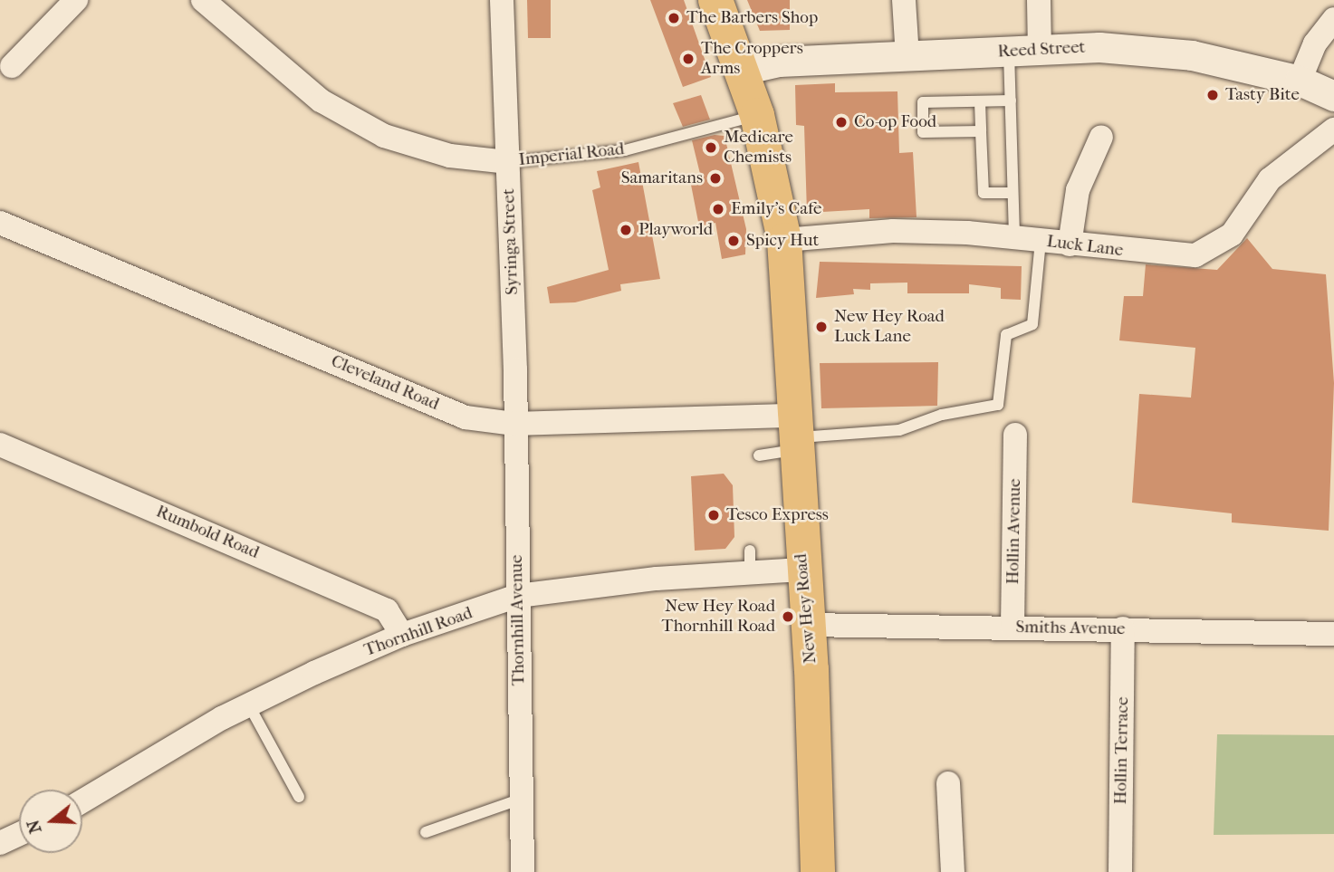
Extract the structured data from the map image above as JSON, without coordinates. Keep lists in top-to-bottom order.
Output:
{
  "streets": {
    "highway": ["New Hey Road"],
    "street": [
      "Reed Street",
      "Imperial Road",
      "Syringa Street",
      "Luck Lane",
      "Cleveland Road",
      "Hollin Avenue",
      "Rumbold Road",
      "Thornhill Avenue",
      "Smiths Avenue",
      "Thornhill Road",
      "Hollin Terrace"
    ]
  },
  "crossings": [
    ["Reed Street", "New Hey Road"],
    ["Imperial Road", "Syringa Street"],
    ["Imperial Road", "New Hey Road"],
    ["Syringa Street", "Thornhill Avenue"],
    ["Luck Lane", "New Hey Road"],
    ["Cleveland Road", "New Hey Road"],
    ["Cleveland Road", "Thornhill Avenue"],
    ["Hollin Avenue", "Smiths Avenue"],
    ["Rumbold Road", "Thornhill Road"],
    ["New Hey Road", "Smiths Avenue"],
    ["New Hey Road", "Thornhill Road"],
    ["Thornhill Avenue", "Thornhill Road"],
    ["Smiths Avenue", "Hollin Terrace"]
  ],
  "places": [
    "The Barbers Shop",
    "The Croppers Arms",
    "Tasty Bite",
    "Co-op Food",
    "Medicare Chemists",
    "Samaritans",
    "Emily's Cafe",
    "Playworld",
    "Spicy Hut",
    "New Hey Road Luck Lane",
    "Tesco Express",
    "New Hey Road Thornhill Road"
  ],
  "north": "left"
}
